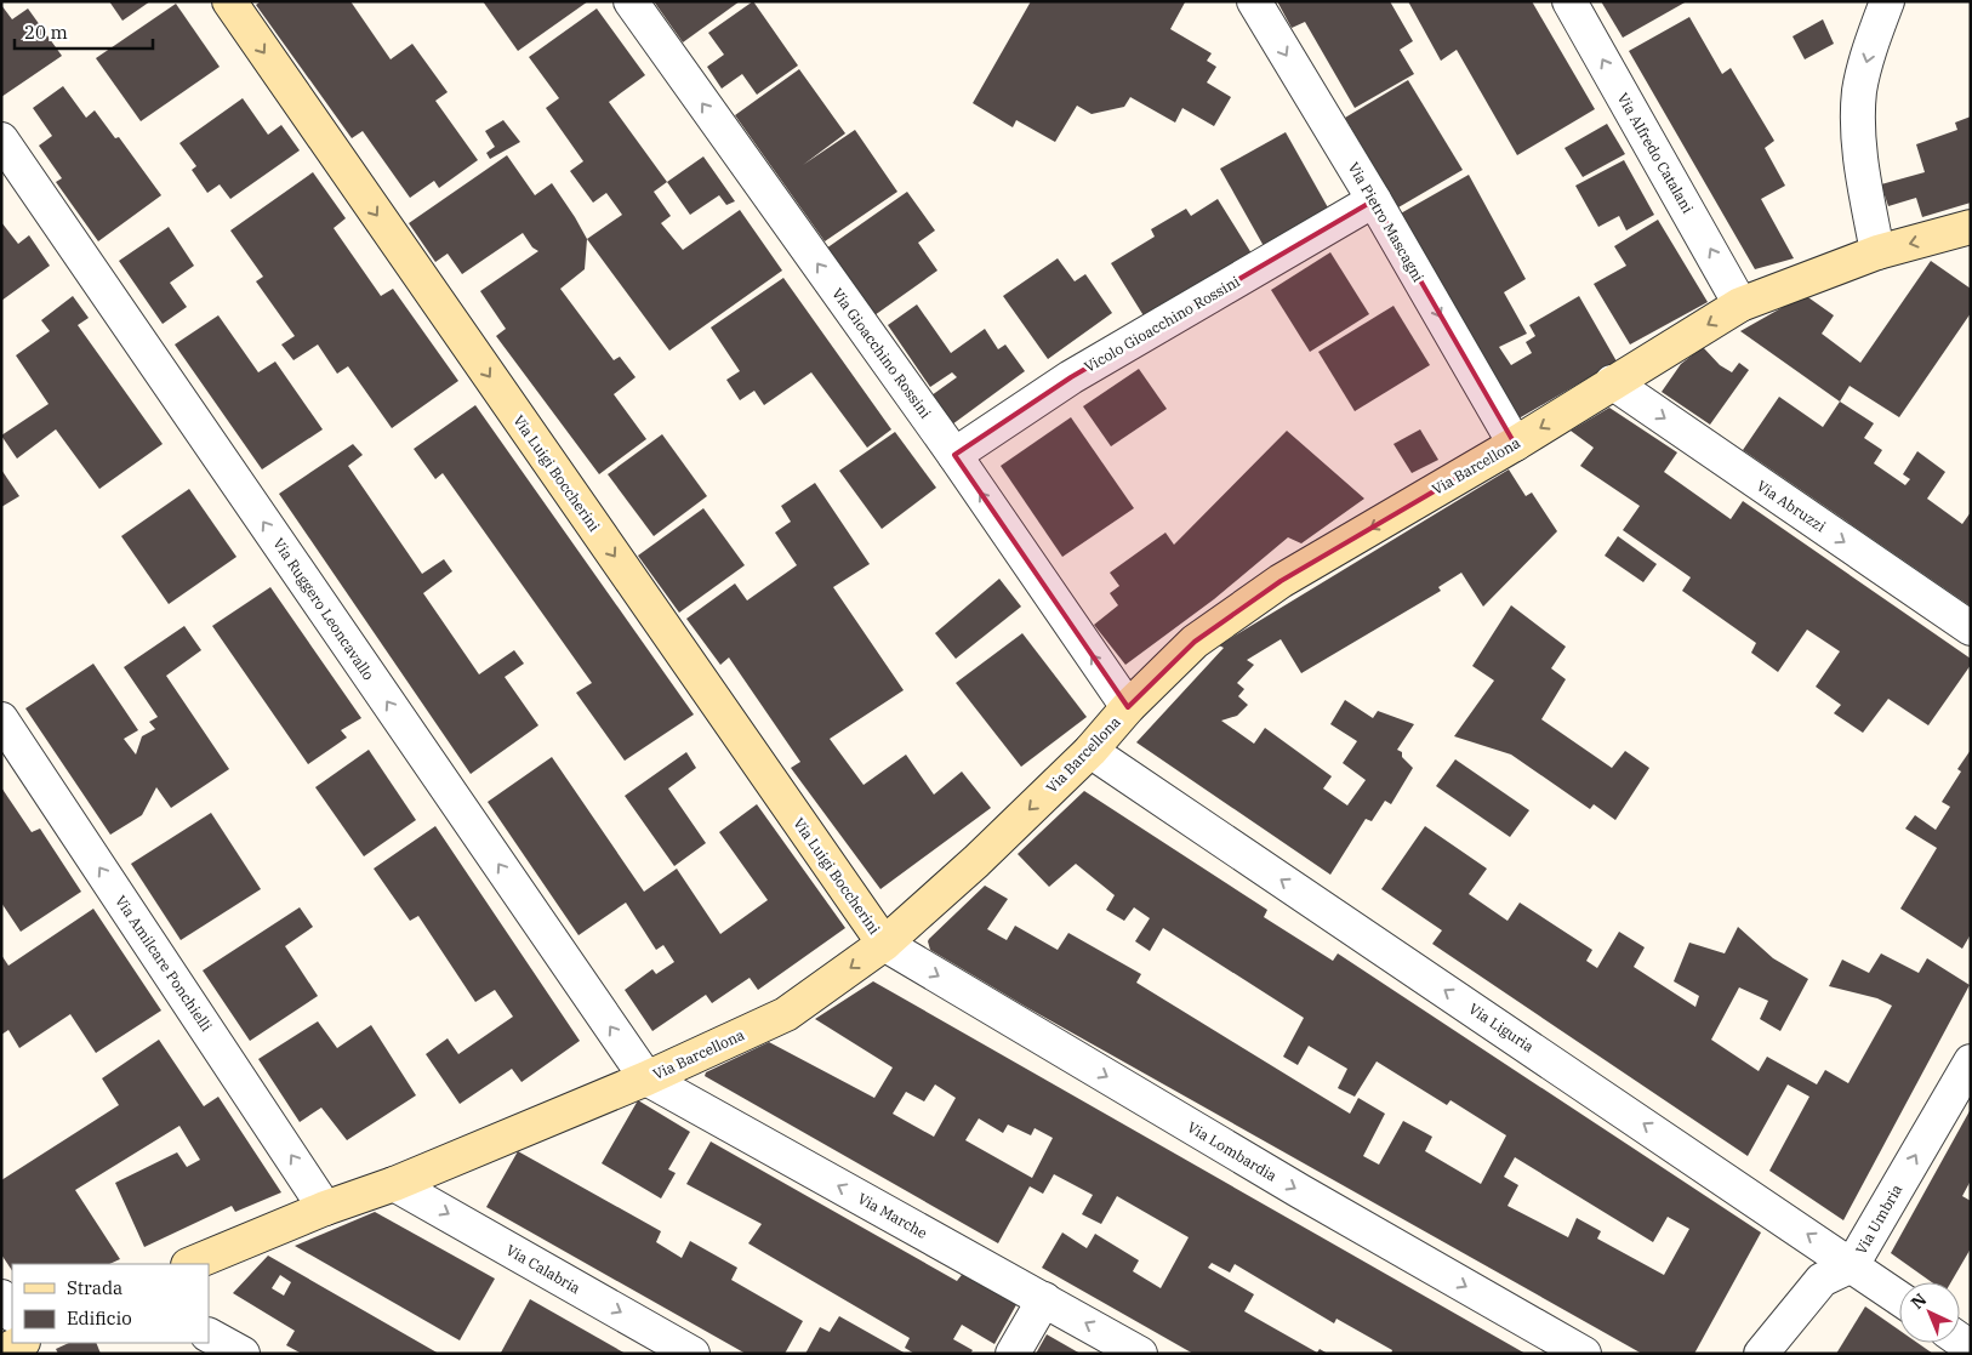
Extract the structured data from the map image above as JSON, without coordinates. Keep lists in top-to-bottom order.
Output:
{
  "streets": {
    "street": [
      "Via Alfredo Catalani",
      "Via Pietro Mascagni",
      "Vicolo Gioacchino Rossini",
      "Via Gioacchino Rossini",
      "Via Barcellona",
      "Via Luigi Boccherini",
      "Via Abruzzi",
      "Via Ruggero Leoncavallo",
      "Via Amilcare Ponchielli",
      "Via Liguria",
      "Via Lombardia",
      "Via Marche",
      "Via Umbria",
      "Via Calabria"
    ]
  },
  "crossings": [
    ["Via Alfredo Catalani", "Via Barcellona"],
    ["Via Pietro Mascagni", "Vicolo Gioacchino Rossini"],
    ["Via Pietro Mascagni", "Via Barcellona"],
    ["Vicolo Gioacchino Rossini", "Via Gioacchino Rossini"],
    ["Via Gioacchino Rossini", "Via Barcellona"],
    ["Via Barcellona", "Via Luigi Boccherini"],
    ["Via Barcellona", "Via Abruzzi"],
    ["Via Barcellona", "Via Ruggero Leoncavallo"],
    ["Via Barcellona", "Via Amilcare Ponchielli"],
    ["Via Barcellona", "Via Liguria"],
    ["Via Barcellona", "Via Lombardia"],
    ["Via Barcellona", "Via Marche"],
    ["Via Barcellona", "Via Calabria"],
    ["Via Luigi Boccherini", "Via Lombardia"],
    ["Via Ruggero Leoncavallo", "Via Marche"],
    ["Via Liguria", "Via Umbria"]
  ],
  "one_way": [
    "Via Alfredo Catalani",
    "Via Pietro Mascagni",
    "Via Gioacchino Rossini",
    "Via Barcellona",
    "Via Luigi Boccherini",
    "Via Abruzzi",
    "Via Ruggero Leoncavallo",
    "Via Amilcare Ponchielli",
    "Via Liguria",
    "Via Lombardia",
    "Via Marche",
    "Via Umbria",
    "Via Calabria"
  ],
  "legend": ["Strada", "Edificio"],
  "scale_bar": "20 m",
  "north": "top left"
}
